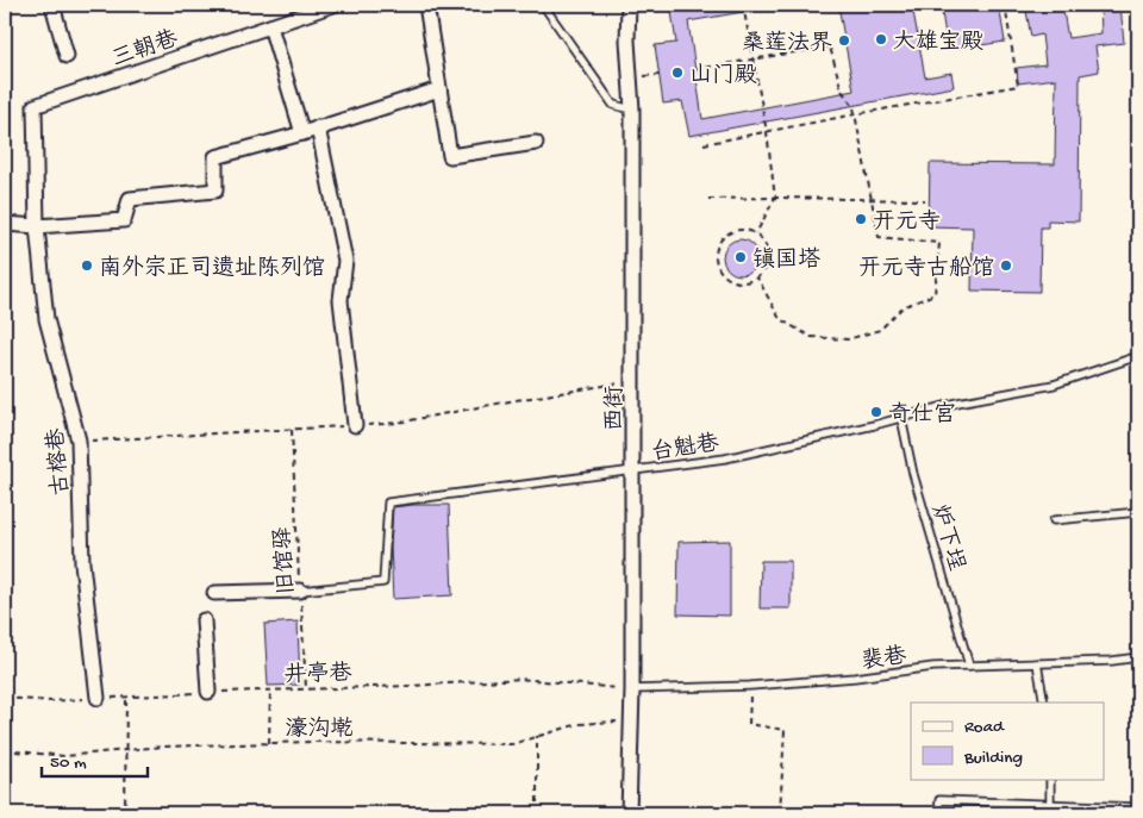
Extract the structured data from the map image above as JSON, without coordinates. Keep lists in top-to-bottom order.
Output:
{
  "streets": {
    "street": ["三朝巷", "西街", "古榕巷"],
    "lane": ["台魁巷", "炉下埕", "裴巷"],
    "path": ["旧馆驿", "井亭巷", "濠沟墘"]
  },
  "crossings": [
    ["三朝巷", "古榕巷"],
    ["西街", "台魁巷"],
    ["西街", "裴巷"],
    ["西街", "井亭巷"],
    ["西街", "濠沟墘"],
    ["台魁巷", "炉下埕"],
    ["台魁巷", "旧馆驿"],
    ["古榕巷", "井亭巷"],
    ["炉下埕", "裴巷"],
    ["旧馆驿", "井亭巷"],
    ["裴巷", "井亭巷"]
  ],
  "places": [
    "大雄宝殿",
    "桑莲法界",
    "山门殿",
    "开元寺",
    "镇国塔",
    "南外宗正司遗址陈列馆",
    "开元寺古船馆",
    "奇仕宫"
  ],
  "legend": ["Road", "Building"],
  "scale_bar": "50 m"
}
